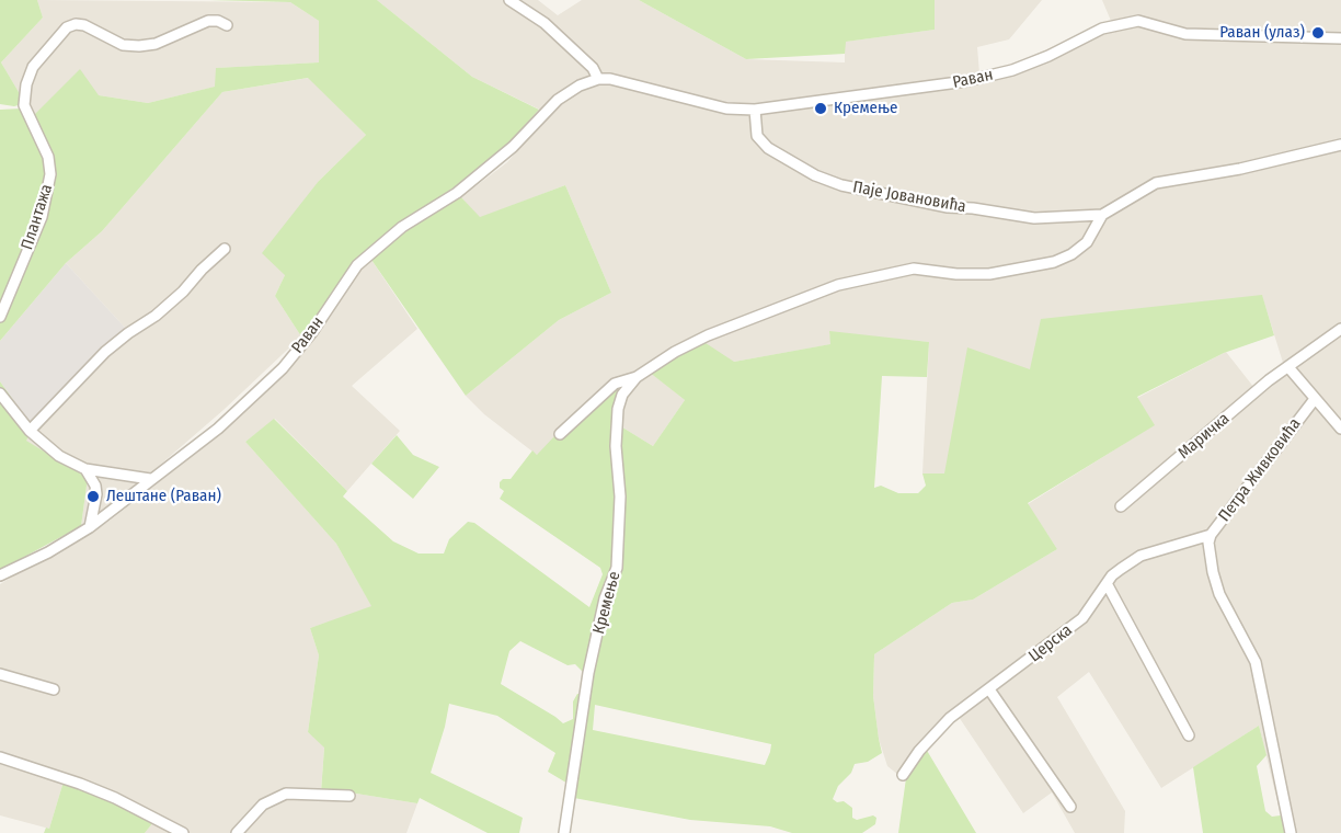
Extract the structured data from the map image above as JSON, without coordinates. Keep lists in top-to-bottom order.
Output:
{
  "streets": {
    "street": [
      "Раван",
      "Паје Јовановића",
      "Плантажа",
      "Маричка",
      "Петра Живковића",
      "Кремење",
      "Церска"
    ]
  },
  "crossings": [
    ["Раван", "Паје Јовановића"],
    ["Паје Јовановића", "Кремење"],
    ["Петра Живковића", "Церска"]
  ],
  "places": ["Раван (улаз)", "Кремење", "Лештане (Раван)"]
}
